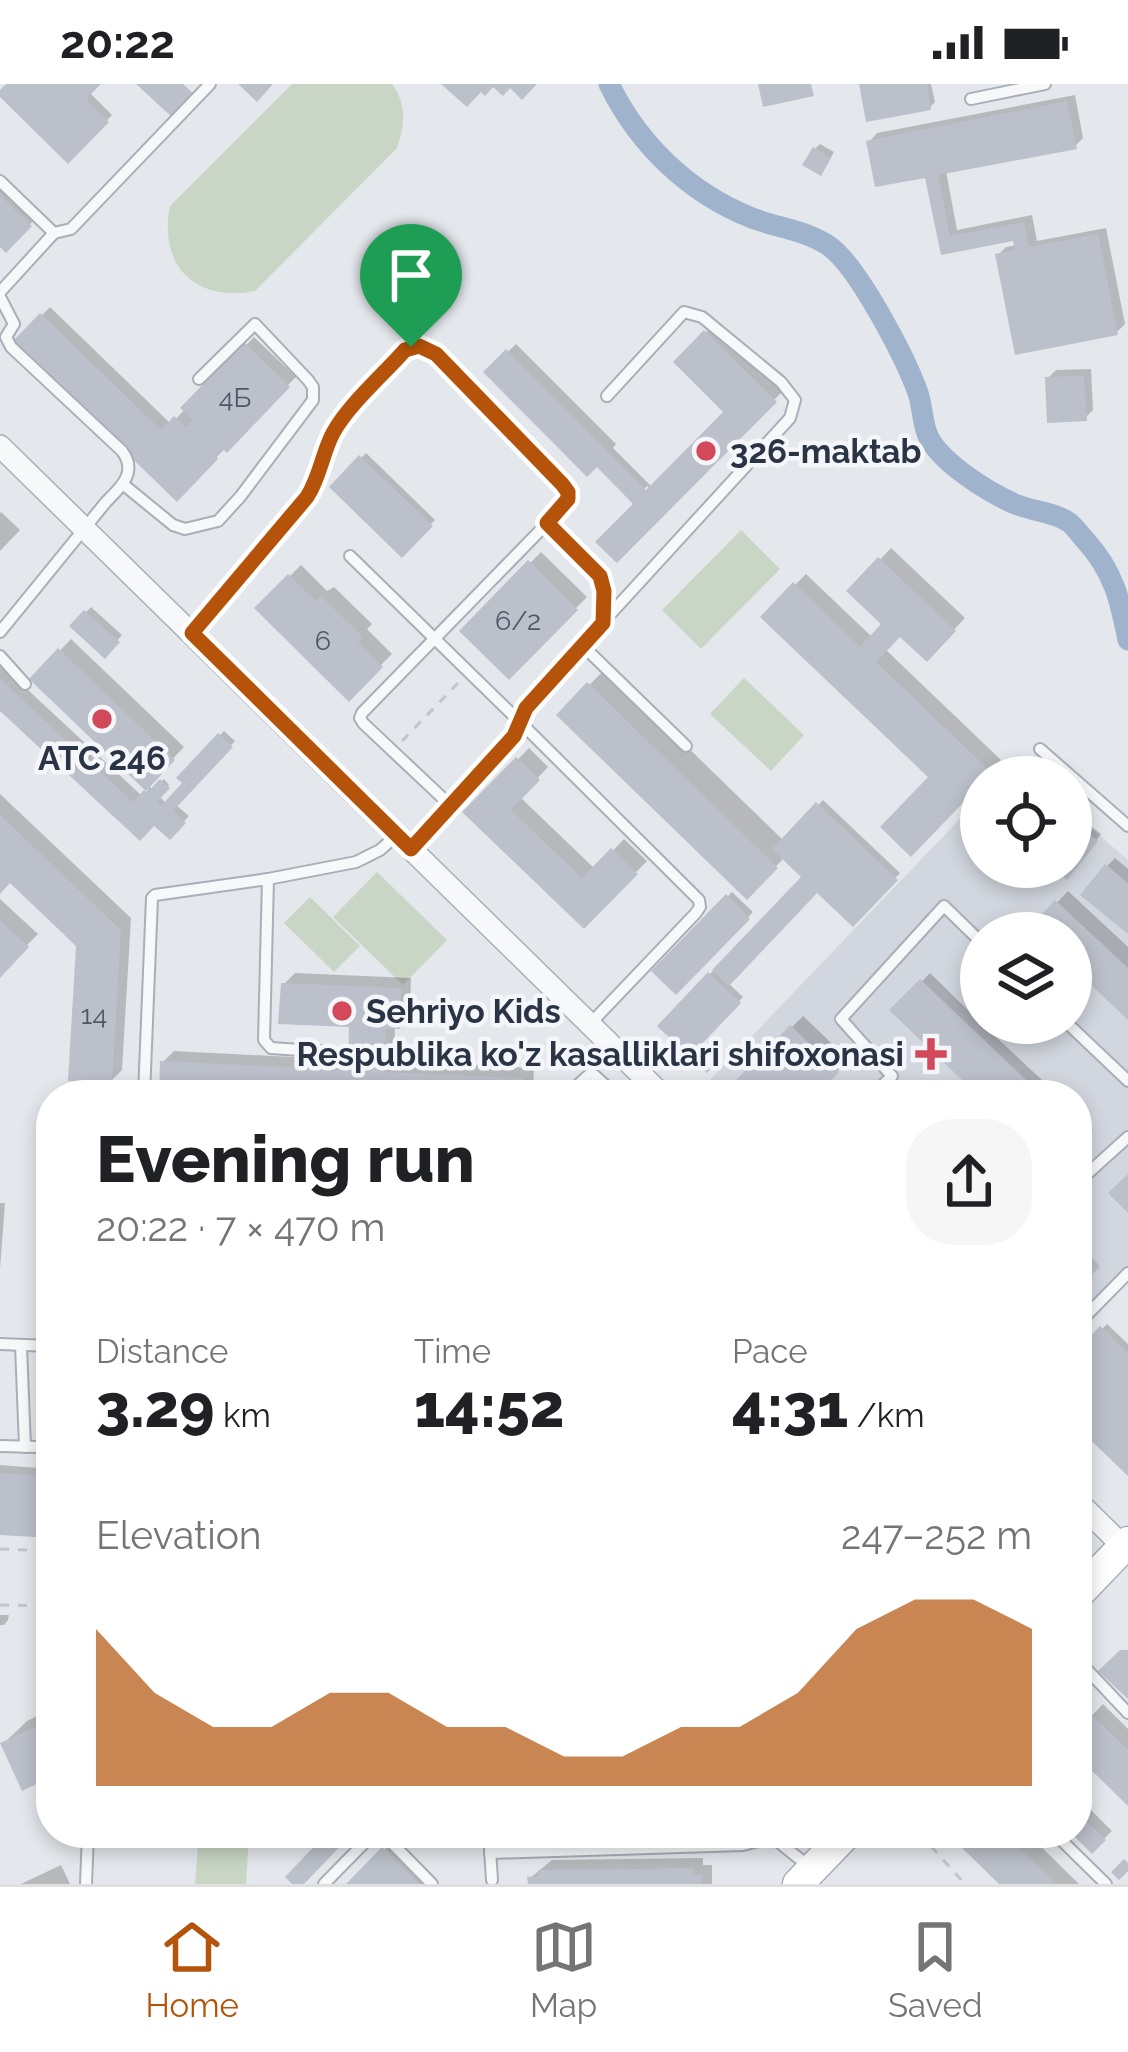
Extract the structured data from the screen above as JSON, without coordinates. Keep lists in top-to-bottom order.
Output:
{
  "places": {
    "other": ["326-maktab", "АТС 246", "Sehriyo Kids"],
    "health": ["Respublika ko'z kasalliklari shifoxonasi"]
  },
  "house_numbers": [
    "4Б",
    "6/2",
    "6",
    "14"
  ],
  "page": {
    "status": "20:22",
    "heading": ["Evening run", "20:22 · 7 × 470 m"],
    "stats": [
      ["Distance", "3.29 km"],
      ["Time", "14:52"],
      ["Pace", "4:31 /km"]
    ],
    "chart": ["Elevation", "247–252 m"],
    "tabs": ["Home", "Map", "Saved"]
  }
}
